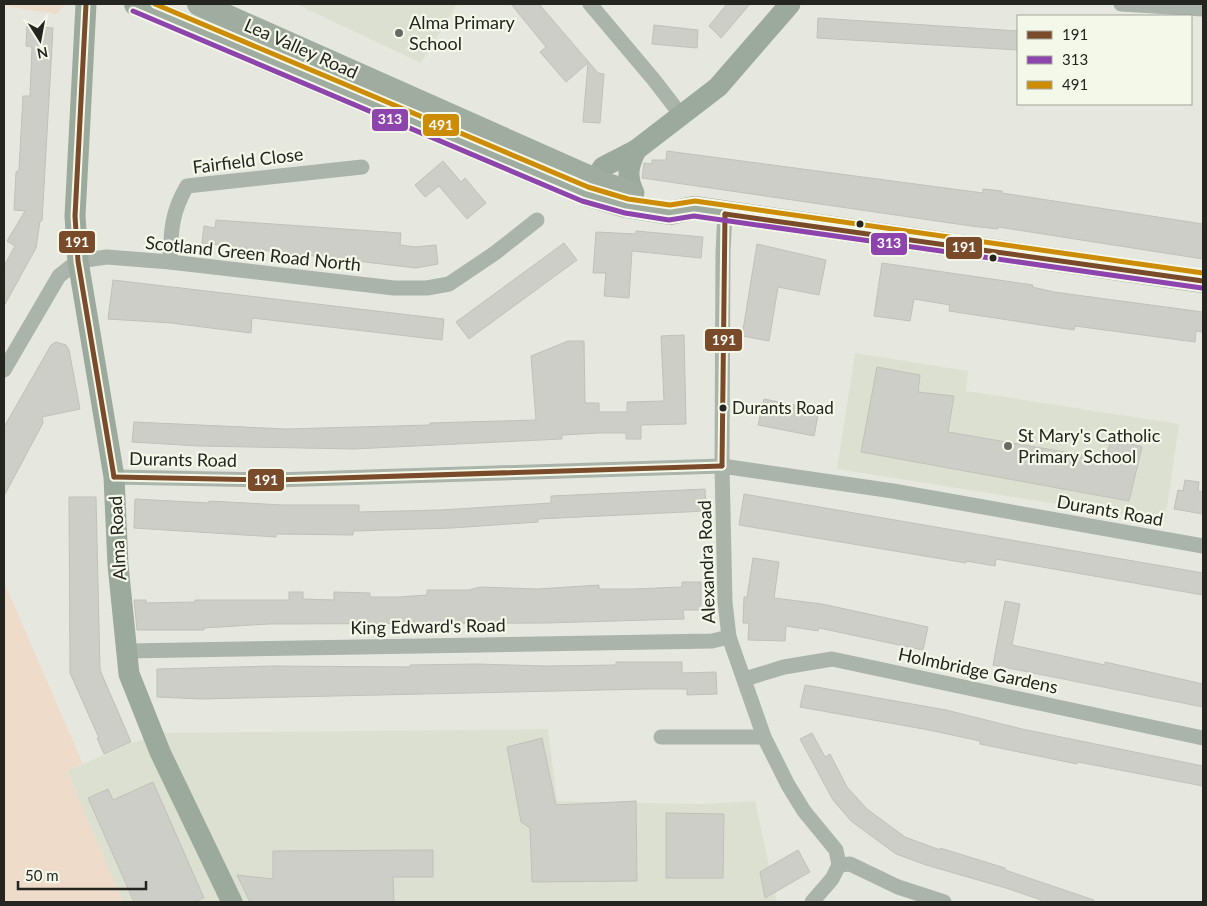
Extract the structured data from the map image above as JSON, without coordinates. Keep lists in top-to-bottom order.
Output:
{
  "streets": {
    "main road": ["Lea Valley Road"],
    "street": [
      "Fairfield Close",
      "Scotland Green Road North",
      "Durants Road",
      "Alma Road",
      "Alexandra Road",
      "King Edward's Road",
      "Holmbridge Gardens"
    ]
  },
  "crossings": [
    ["Lea Valley Road", "Alexandra Road"],
    ["Fairfield Close", "Scotland Green Road North"],
    ["Scotland Green Road North", "Alma Road"],
    ["Durants Road", "Alma Road"],
    ["Durants Road", "Alexandra Road"],
    ["Alma Road", "King Edward's Road"],
    ["Alexandra Road", "King Edward's Road"],
    ["Alexandra Road", "Holmbridge Gardens"]
  ],
  "places": ["Alma Primary School", "Durants Road", "St Mary's Catholic Primary School"],
  "lines": ["transit line 191", "transit line 491", "transit line 313"],
  "legend": ["191", "313", "491"],
  "scale_bar": "50 m",
  "north": "bottom"
}
